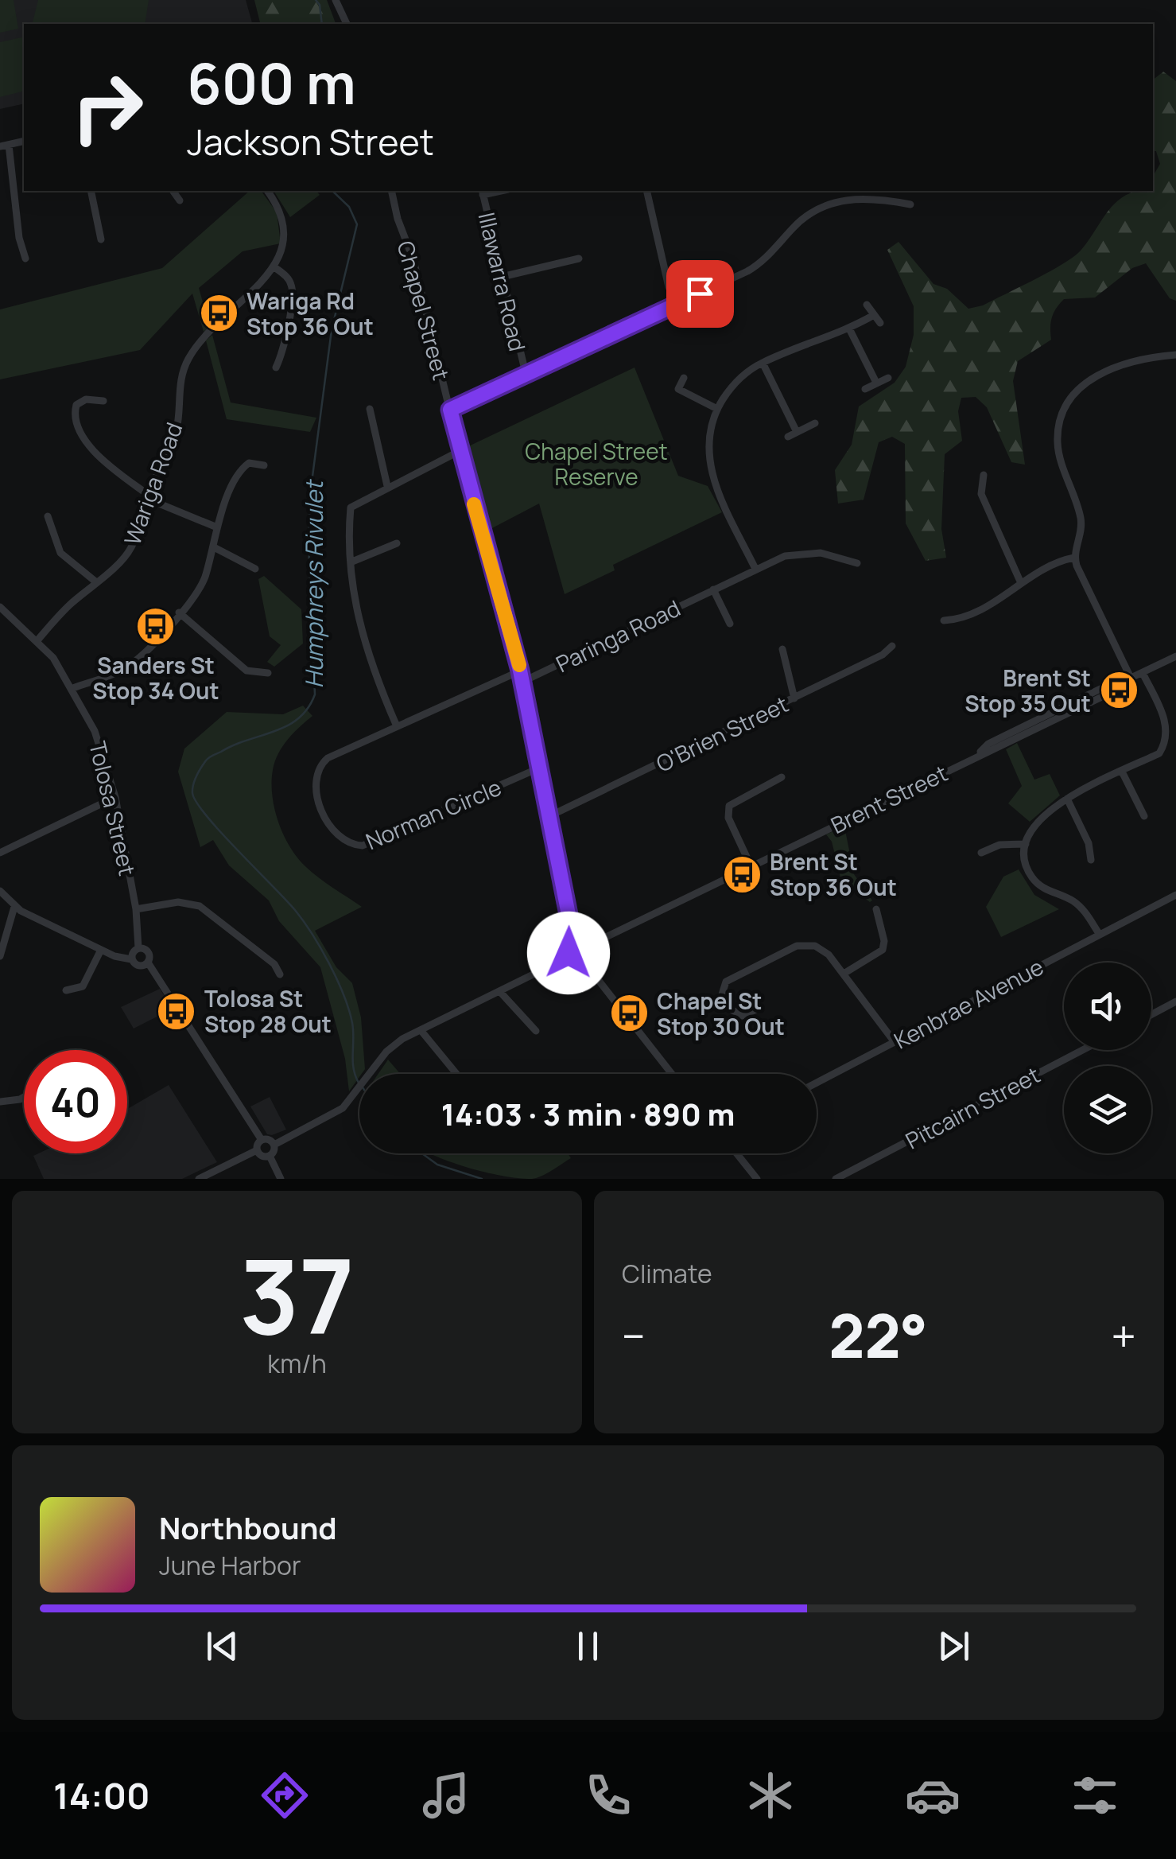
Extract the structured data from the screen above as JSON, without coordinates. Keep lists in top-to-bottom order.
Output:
{
  "streets": {
    "street": [
      "Illawarra Road",
      "Chapel Street",
      "Wariga Road",
      "Paringa Road",
      "O'Brien Street",
      "Brent Street",
      "Tolosa Street",
      "Norman Circle",
      "Kenbrae Avenue",
      "Pitcairn Street"
    ]
  },
  "crossings": [
    ["Chapel Street", "Paringa Road"],
    ["Chapel Street", "O'Brien Street"],
    ["Chapel Street", "Brent Street"],
    ["Chapel Street", "Norman Circle"],
    ["Wariga Road", "Tolosa Street"]
  ],
  "water": ["Humphreys Rivulet"],
  "parks": ["Chapel Street Reserve"],
  "places": {
    "bus stop": [
      "Wariga Rd Stop 36 Out",
      "Sanders St Stop 34 Out",
      "Brent St Stop 35 Out",
      "Brent St Stop 36 Out",
      "Tolosa St Stop 28 Out",
      "Chapel St Stop 30 Out"
    ]
  },
  "page": {
    "turn": ["600 m", "Jackson Street"],
    "limit": "40",
    "trip": "14:03 · 3 min · 890 m",
    "tile": [
      ["37", "km/h"],
      "Climate"
    ],
    "heat": ["−", "22°", "+"],
    "song": ["Northbound", "June Harbor"],
    "tabs": "14:00"
  }
}
